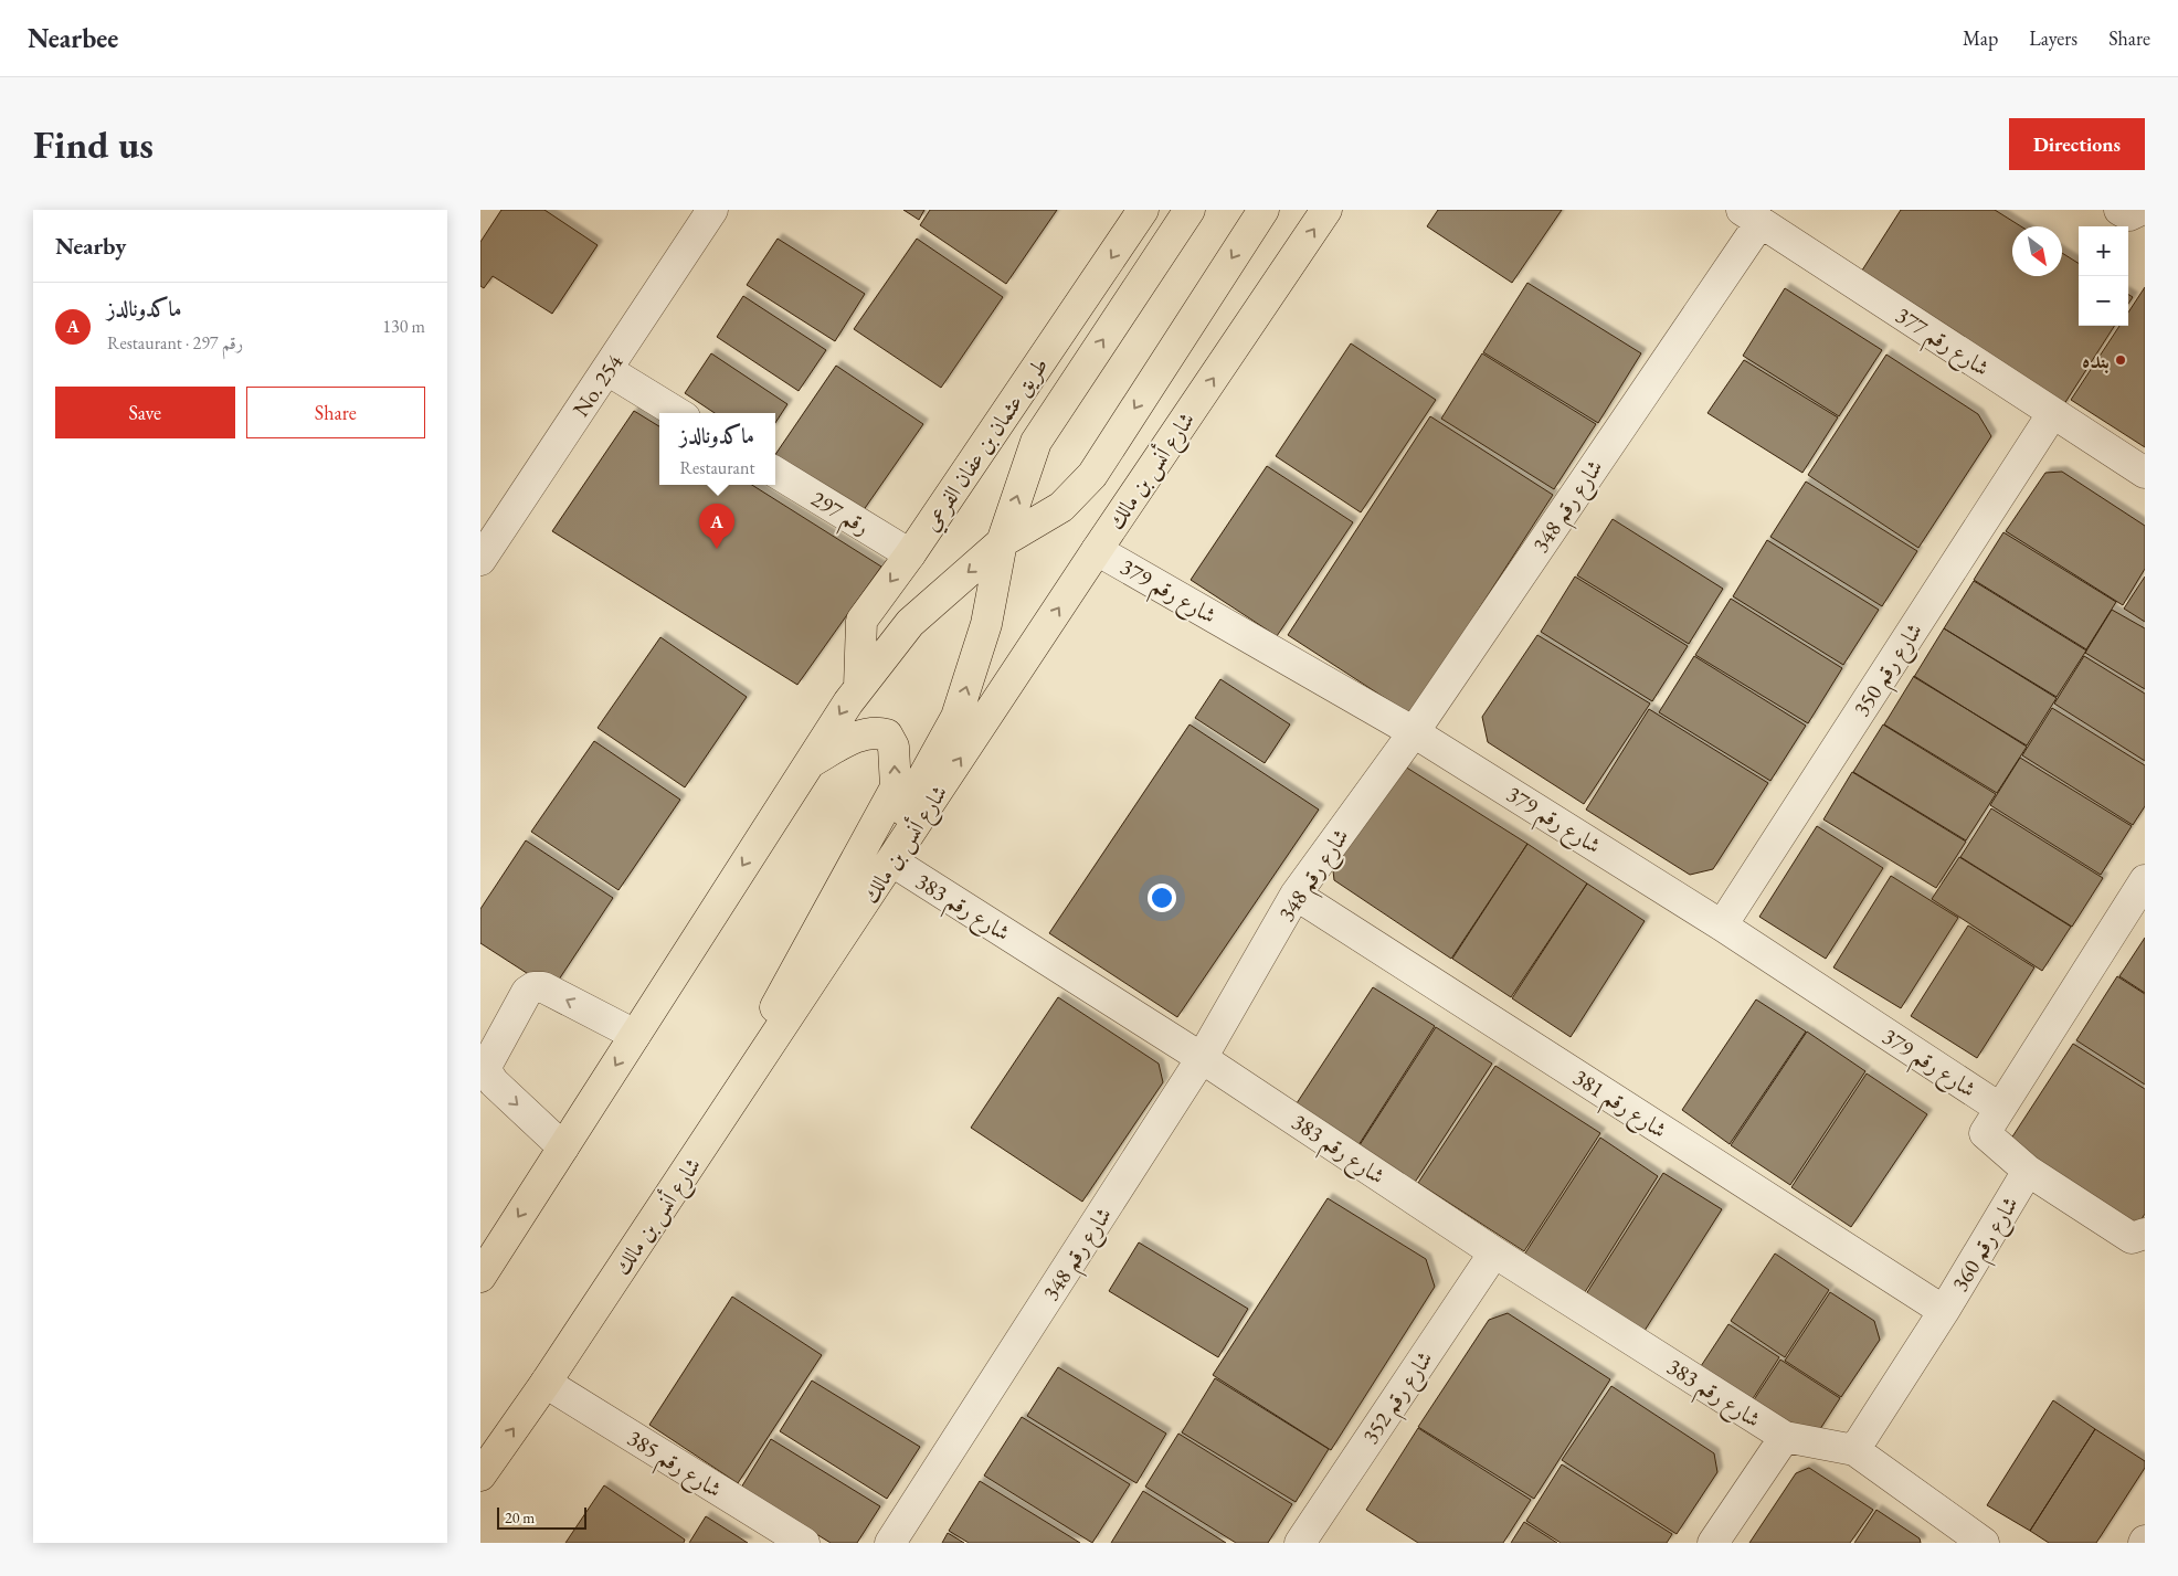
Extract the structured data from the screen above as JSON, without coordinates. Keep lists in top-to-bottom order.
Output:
{
  "streets": {
    "main road": ["طريق عثمان بن عفان الفرعي", "شارع أنس بن مالك"],
    "street": [
      "شارع رقم 377",
      "No. 254",
      "شارع رقم 348",
      "رقم 297",
      "شارع رقم 379",
      "شارع رقم 350",
      "شارع رقم 383",
      "شارع رقم 381",
      "شارع رقم 360",
      "شارع رقم 352",
      "شارع رقم 385"
    ]
  },
  "crossings": [
    ["شارع رقم 377", "شارع رقم 348"],
    ["شارع رقم 377", "شارع رقم 350"],
    ["طريق عثمان بن عفان الفرعي", "رقم 297"],
    ["شارع أنس بن مالك", "شارع رقم 379"],
    ["شارع أنس بن مالك", "شارع رقم 383"],
    ["شارع أنس بن مالك", "شارع رقم 385"],
    ["شارع رقم 348", "شارع رقم 379"],
    ["شارع رقم 348", "شارع رقم 383"],
    ["شارع رقم 348", "شارع رقم 381"],
    ["شارع رقم 379", "شارع رقم 350"],
    ["شارع رقم 379", "شارع رقم 360"],
    ["شارع رقم 383", "شارع رقم 352"],
    ["شارع رقم 381", "شارع رقم 360"]
  ],
  "places": ["بنده"],
  "scale_bar": "20 m",
  "north": "bottom right",
  "page": {
    "header": "Nearbee",
    "nav": ["Map", "Layers", "Share"],
    "buttons": [
      "Directions",
      ["Save", "Share"]
    ],
    "title": "Find us",
    "heading": "Nearby",
    "map_buttons": ["+", "−"],
    "list": [
      {
        "mark": "A",
        "name": "ماكدونالدز",
        "note": "Restaurant · رقم 297",
        "value": "130 m"
      }
    ],
    "popup": ["ماكدونالدز", "Restaurant"],
    "pins": "A",
    "scale": "20 m"
  }
}
